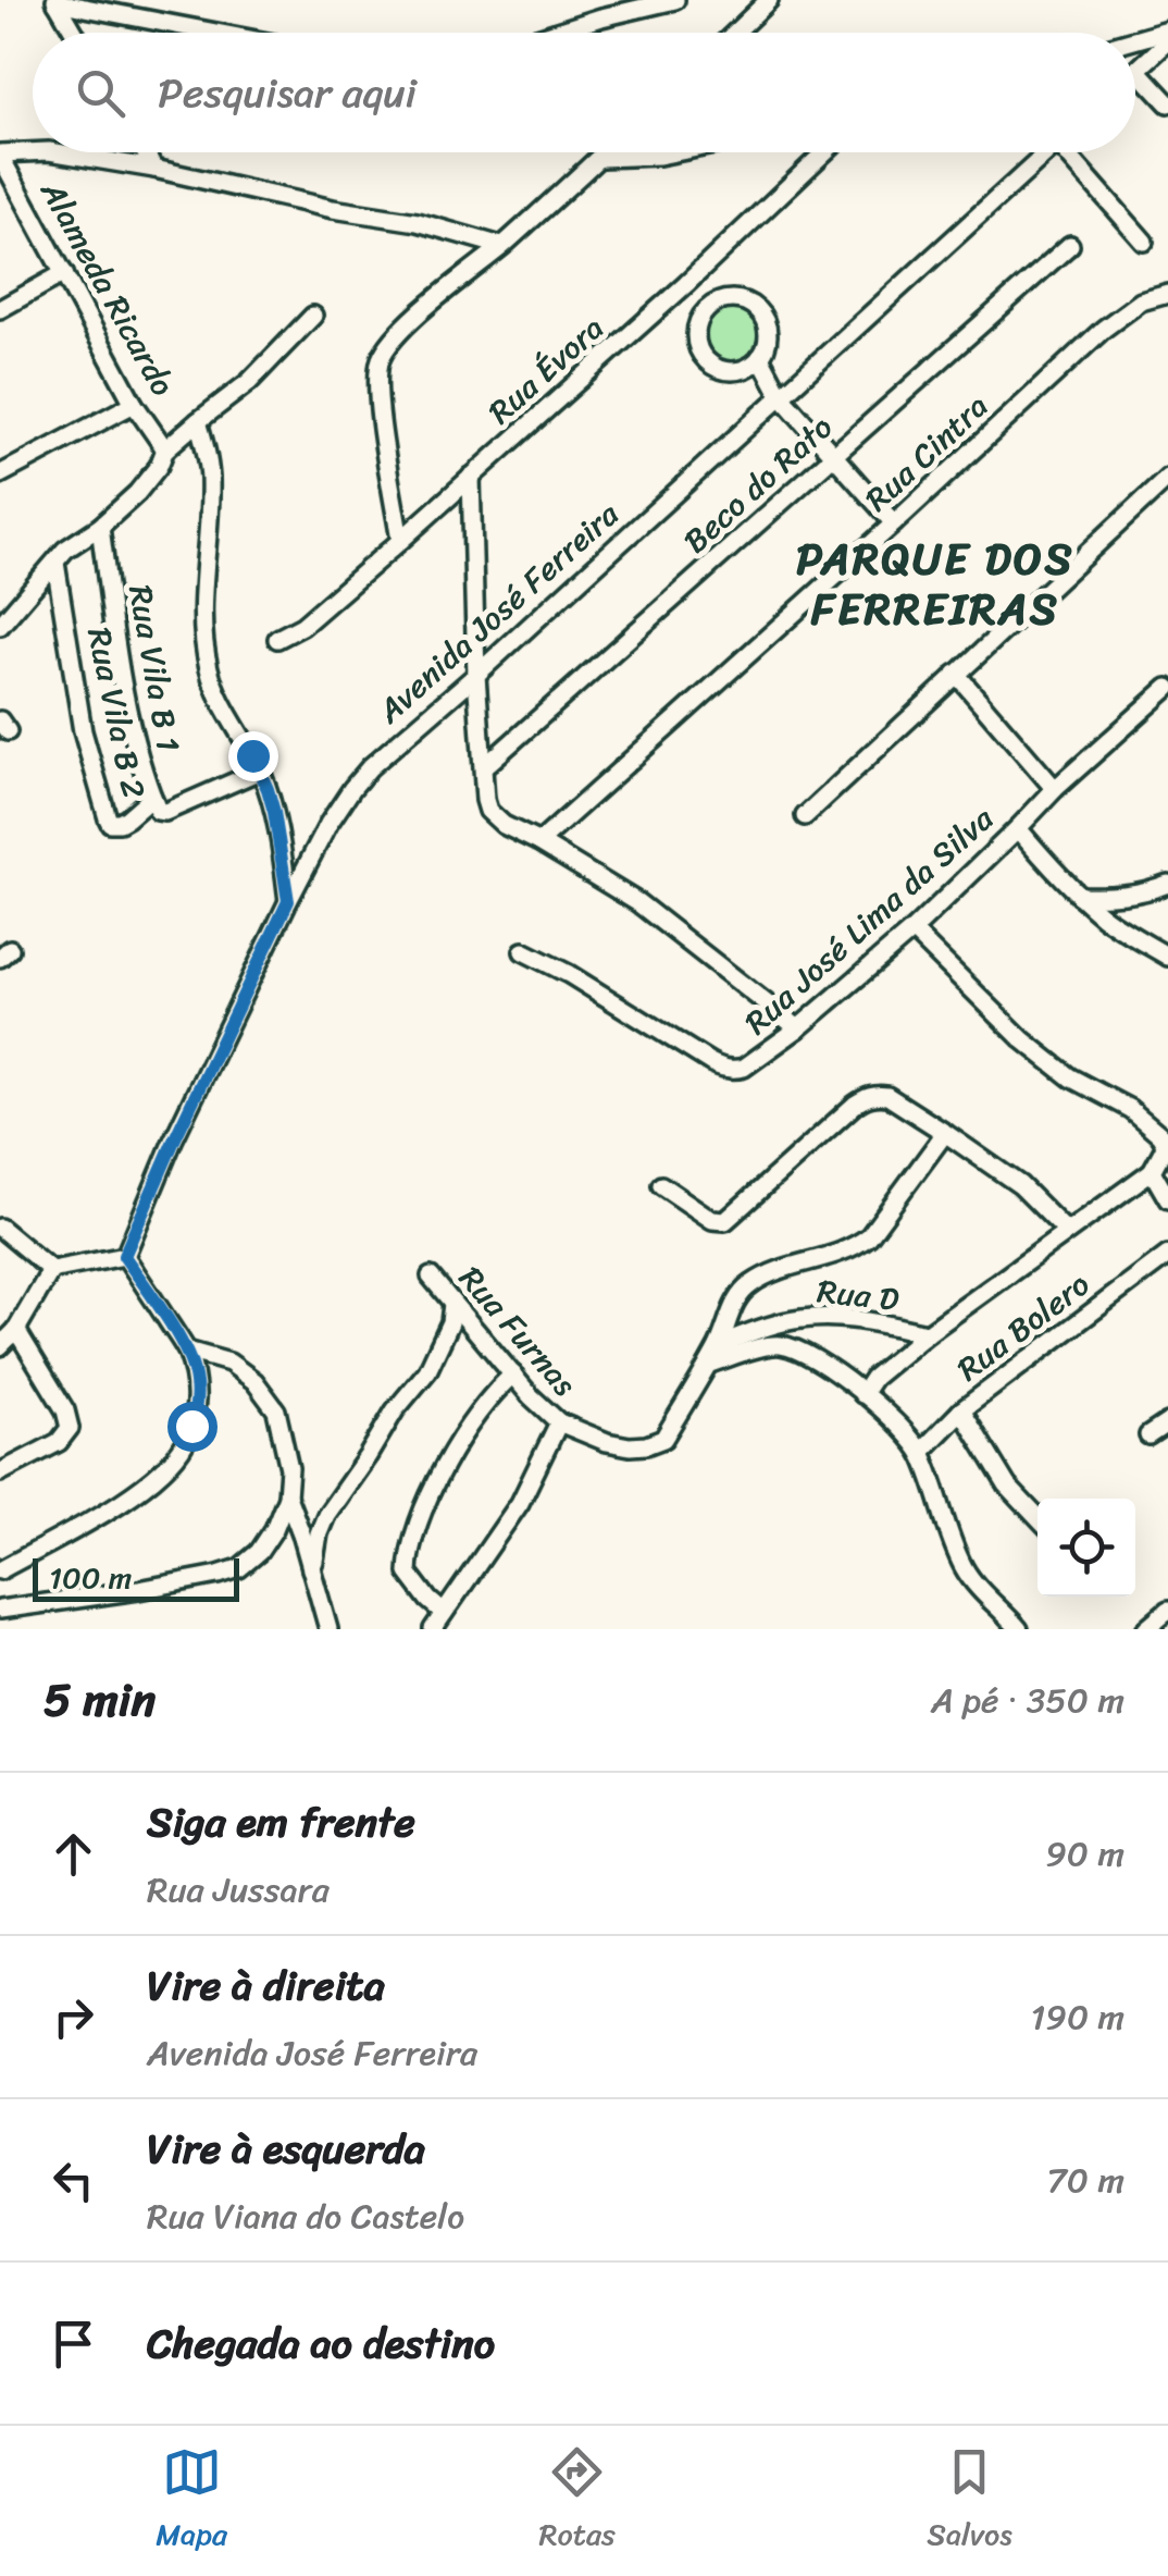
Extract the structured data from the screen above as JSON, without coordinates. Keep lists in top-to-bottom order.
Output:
{
  "streets": {
    "street": [
      "Alameda Ricardo",
      "Rua Évora",
      "Rua Cintra",
      "Beco do Rato",
      "Avenida José Ferreira",
      "Rua Vila B 1",
      "Rua Vila B 2",
      "Rua José Lima da Silva",
      "Rua D",
      "Rua Bolero",
      "Rua Furnas"
    ]
  },
  "crossings": [
    ["Rua Vila B 1", "Rua Vila B 2"],
    ["Rua D", "Rua Furnas"]
  ],
  "districts": ["PARQUE DOS FERREIRAS"],
  "scale_bar": "100 m",
  "page": {
    "search": "Pesquisar aqui",
    "scale": "100 m",
    "heading": ["5 min", "A pé · 350 m"],
    "list": [
      ["Siga em frente", "Rua Jussara", "90 m"],
      ["Vire à direita", "Avenida José Ferreira", "190 m"],
      ["Vire à esquerda", "Rua Viana do Castelo", "70 m"],
      "Chegada ao destino"
    ],
    "nav": ["Mapa", "Rotas", "Salvos"]
  }
}
